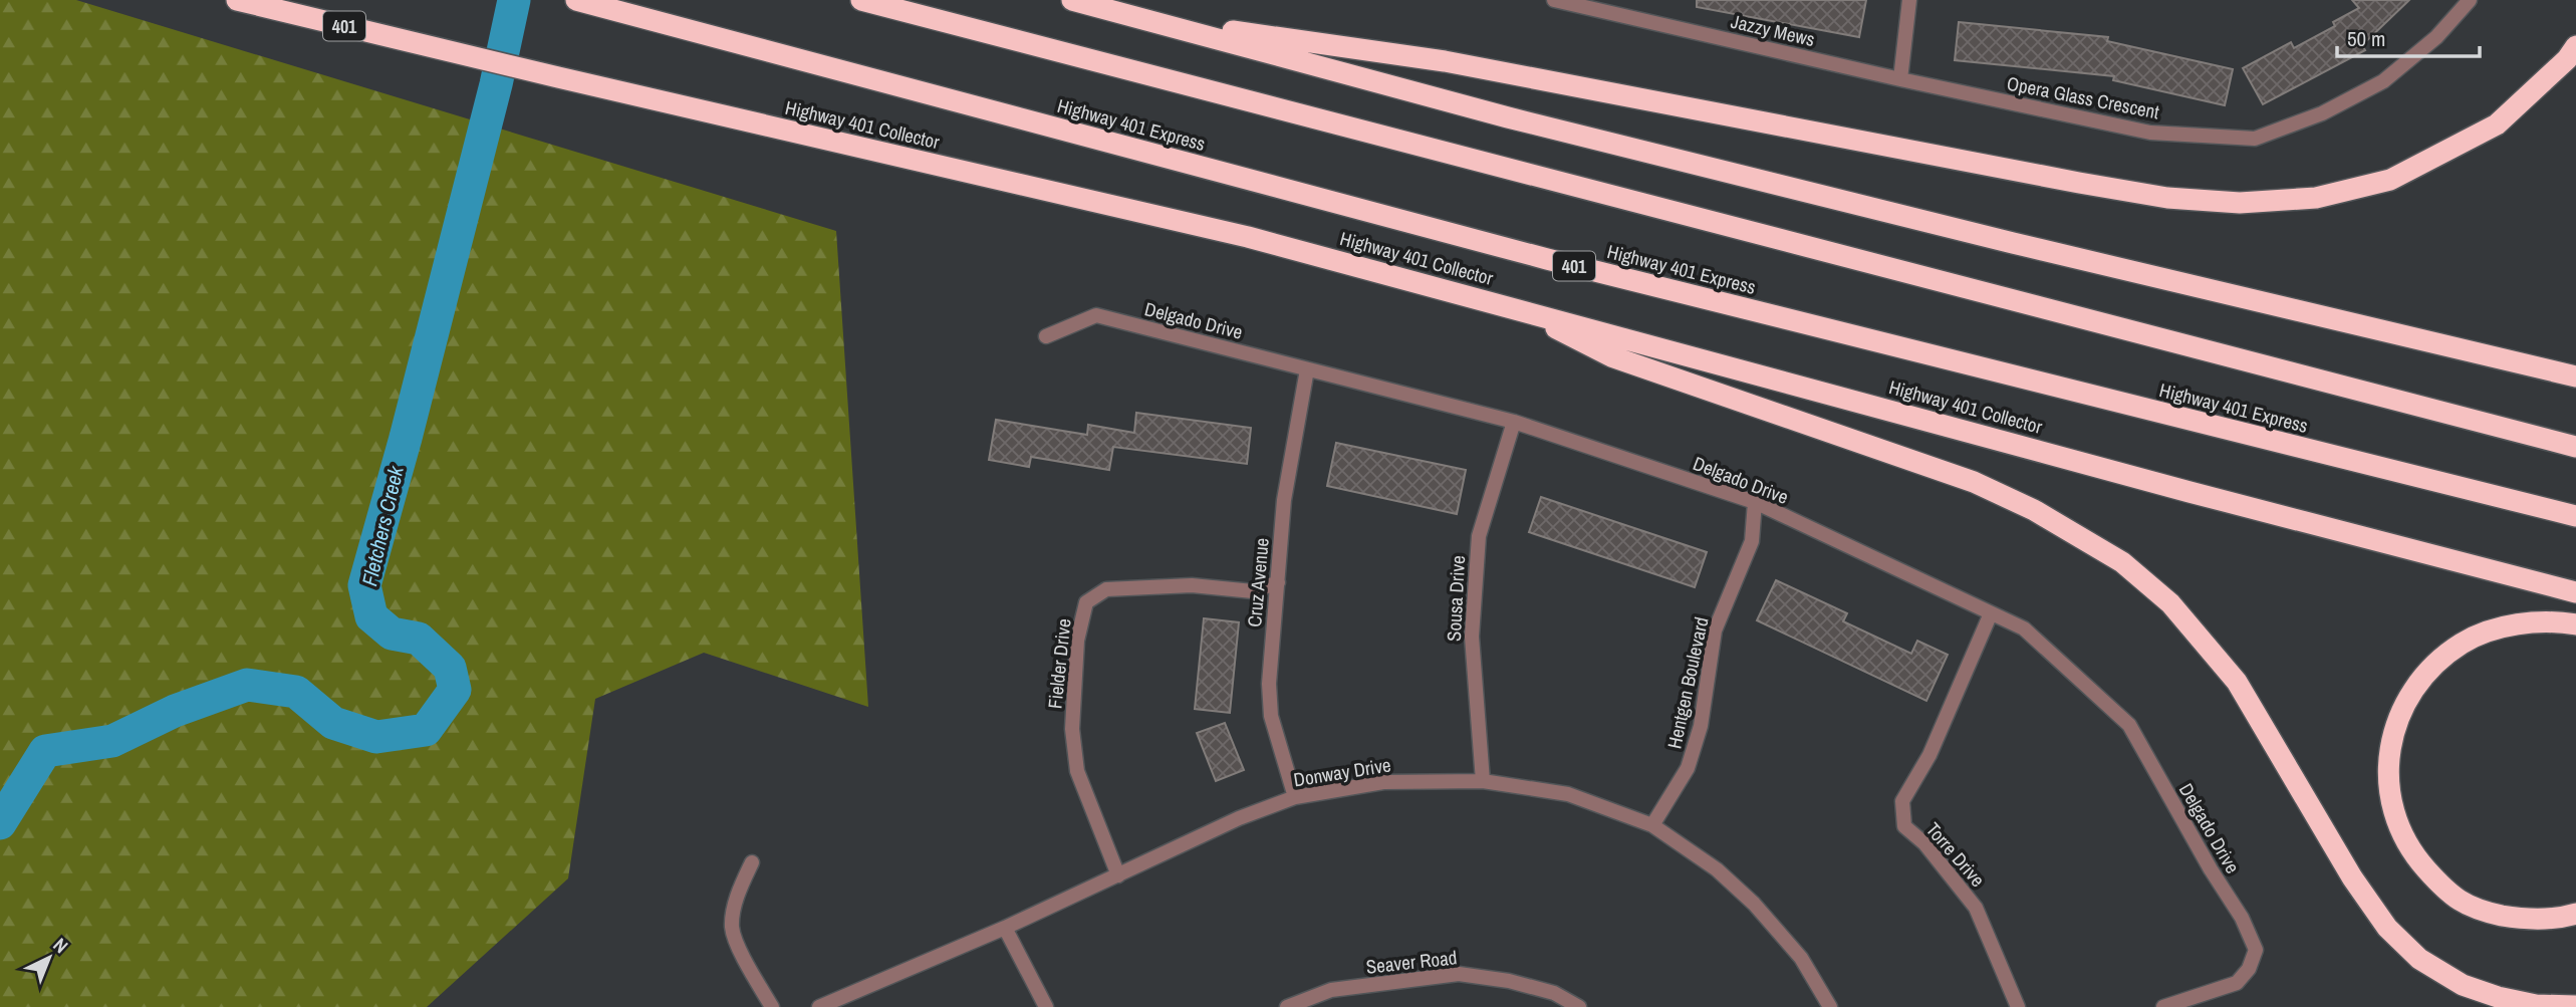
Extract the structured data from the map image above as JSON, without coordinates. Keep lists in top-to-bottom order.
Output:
{
  "streets": {
    "highway": ["401", "Highway 401 Collector", "Highway 401 Express"],
    "street": [
      "Jazzy Mews",
      "Opera Glass Crescent",
      "Delgado Drive",
      "Cruz Avenue",
      "Sousa Drive",
      "Fielder Drive",
      "Hentgen Boulevard",
      "Donway Drive",
      "Torre Drive",
      "Seaver Road"
    ]
  },
  "crossings": [
    ["Jazzy Mews", "Opera Glass Crescent"],
    ["Delgado Drive", "Cruz Avenue"],
    ["Delgado Drive", "Sousa Drive"],
    ["Delgado Drive", "Hentgen Boulevard"],
    ["Delgado Drive", "Torre Drive"],
    ["Cruz Avenue", "Fielder Drive"],
    ["Cruz Avenue", "Donway Drive"],
    ["Sousa Drive", "Donway Drive"],
    ["Fielder Drive", "Donway Drive"],
    ["Hentgen Boulevard", "Donway Drive"]
  ],
  "water": ["Fletchers Creek"],
  "scale_bar": "50 m",
  "north": "top right"
}
